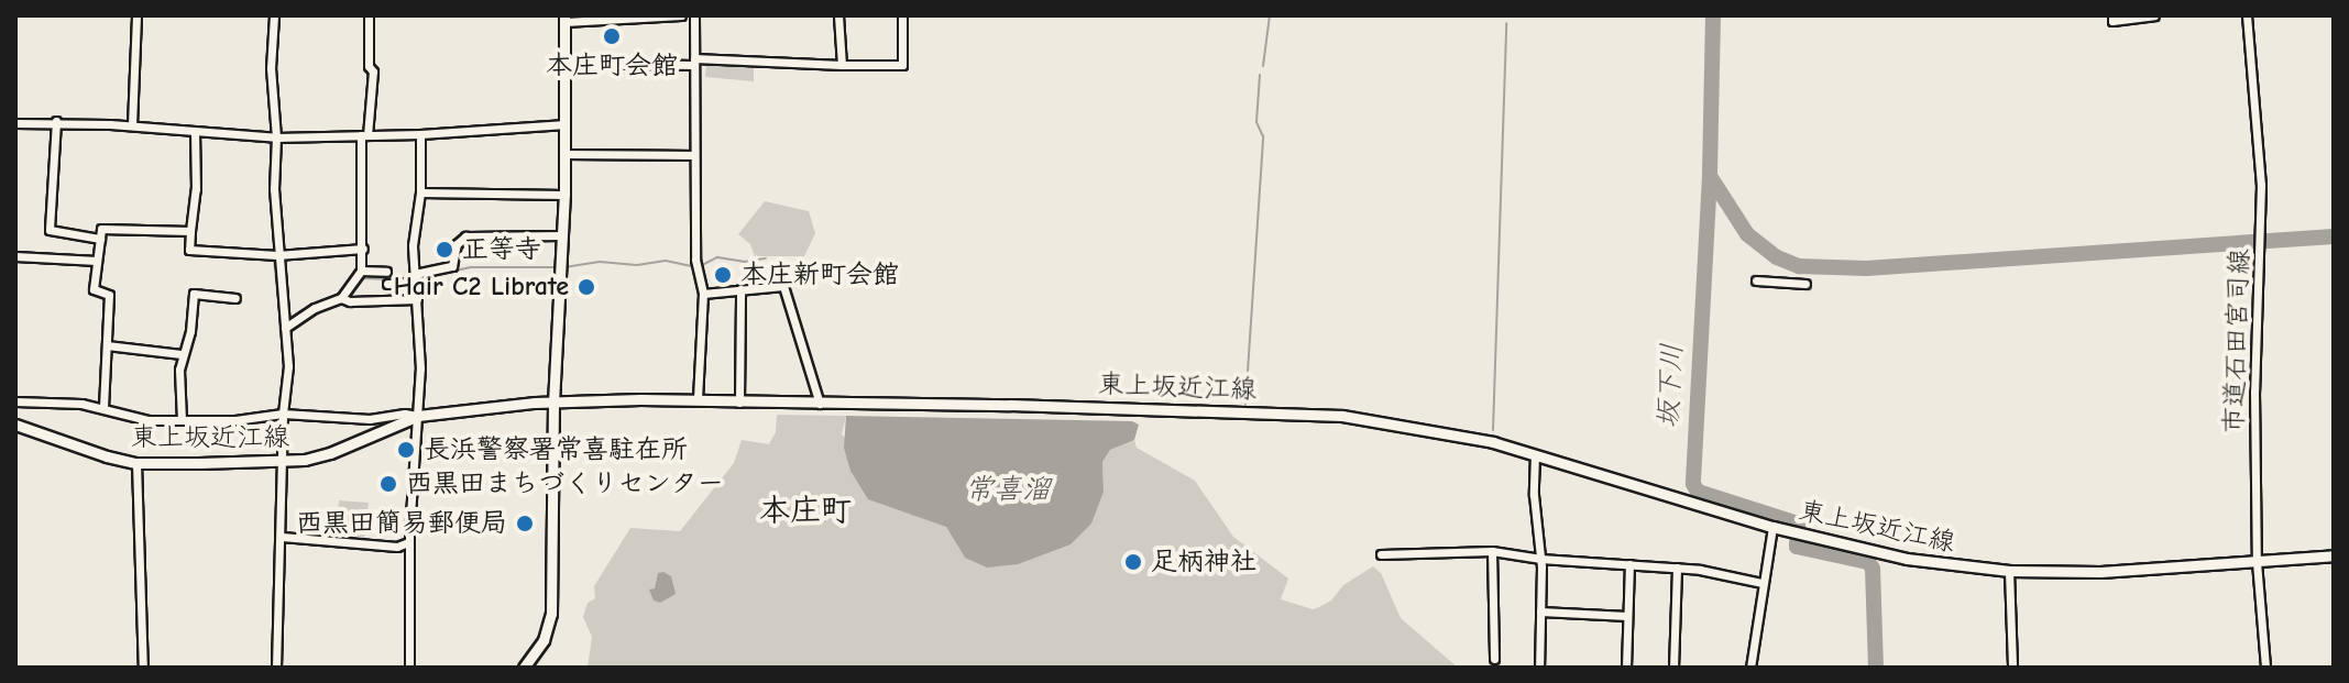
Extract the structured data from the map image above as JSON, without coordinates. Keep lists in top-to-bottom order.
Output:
{
  "streets": {
    "main road": ["東上坂近江線"],
    "street": ["市道石田宮司線"]
  },
  "crossings": [
    ["市道石田宮司線", "東上坂近江線"]
  ],
  "districts": ["本庄町"],
  "water": ["坂下川", "常喜溜"],
  "places": [
    "本庄町会館",
    "正等寺",
    "本庄新町会館",
    "Hair C2 Librate",
    "長浜警察署常喜駐在所",
    "西黒田まちづくりセンター",
    "西黒田簡易郵便局",
    "足柄神社"
  ]
}
